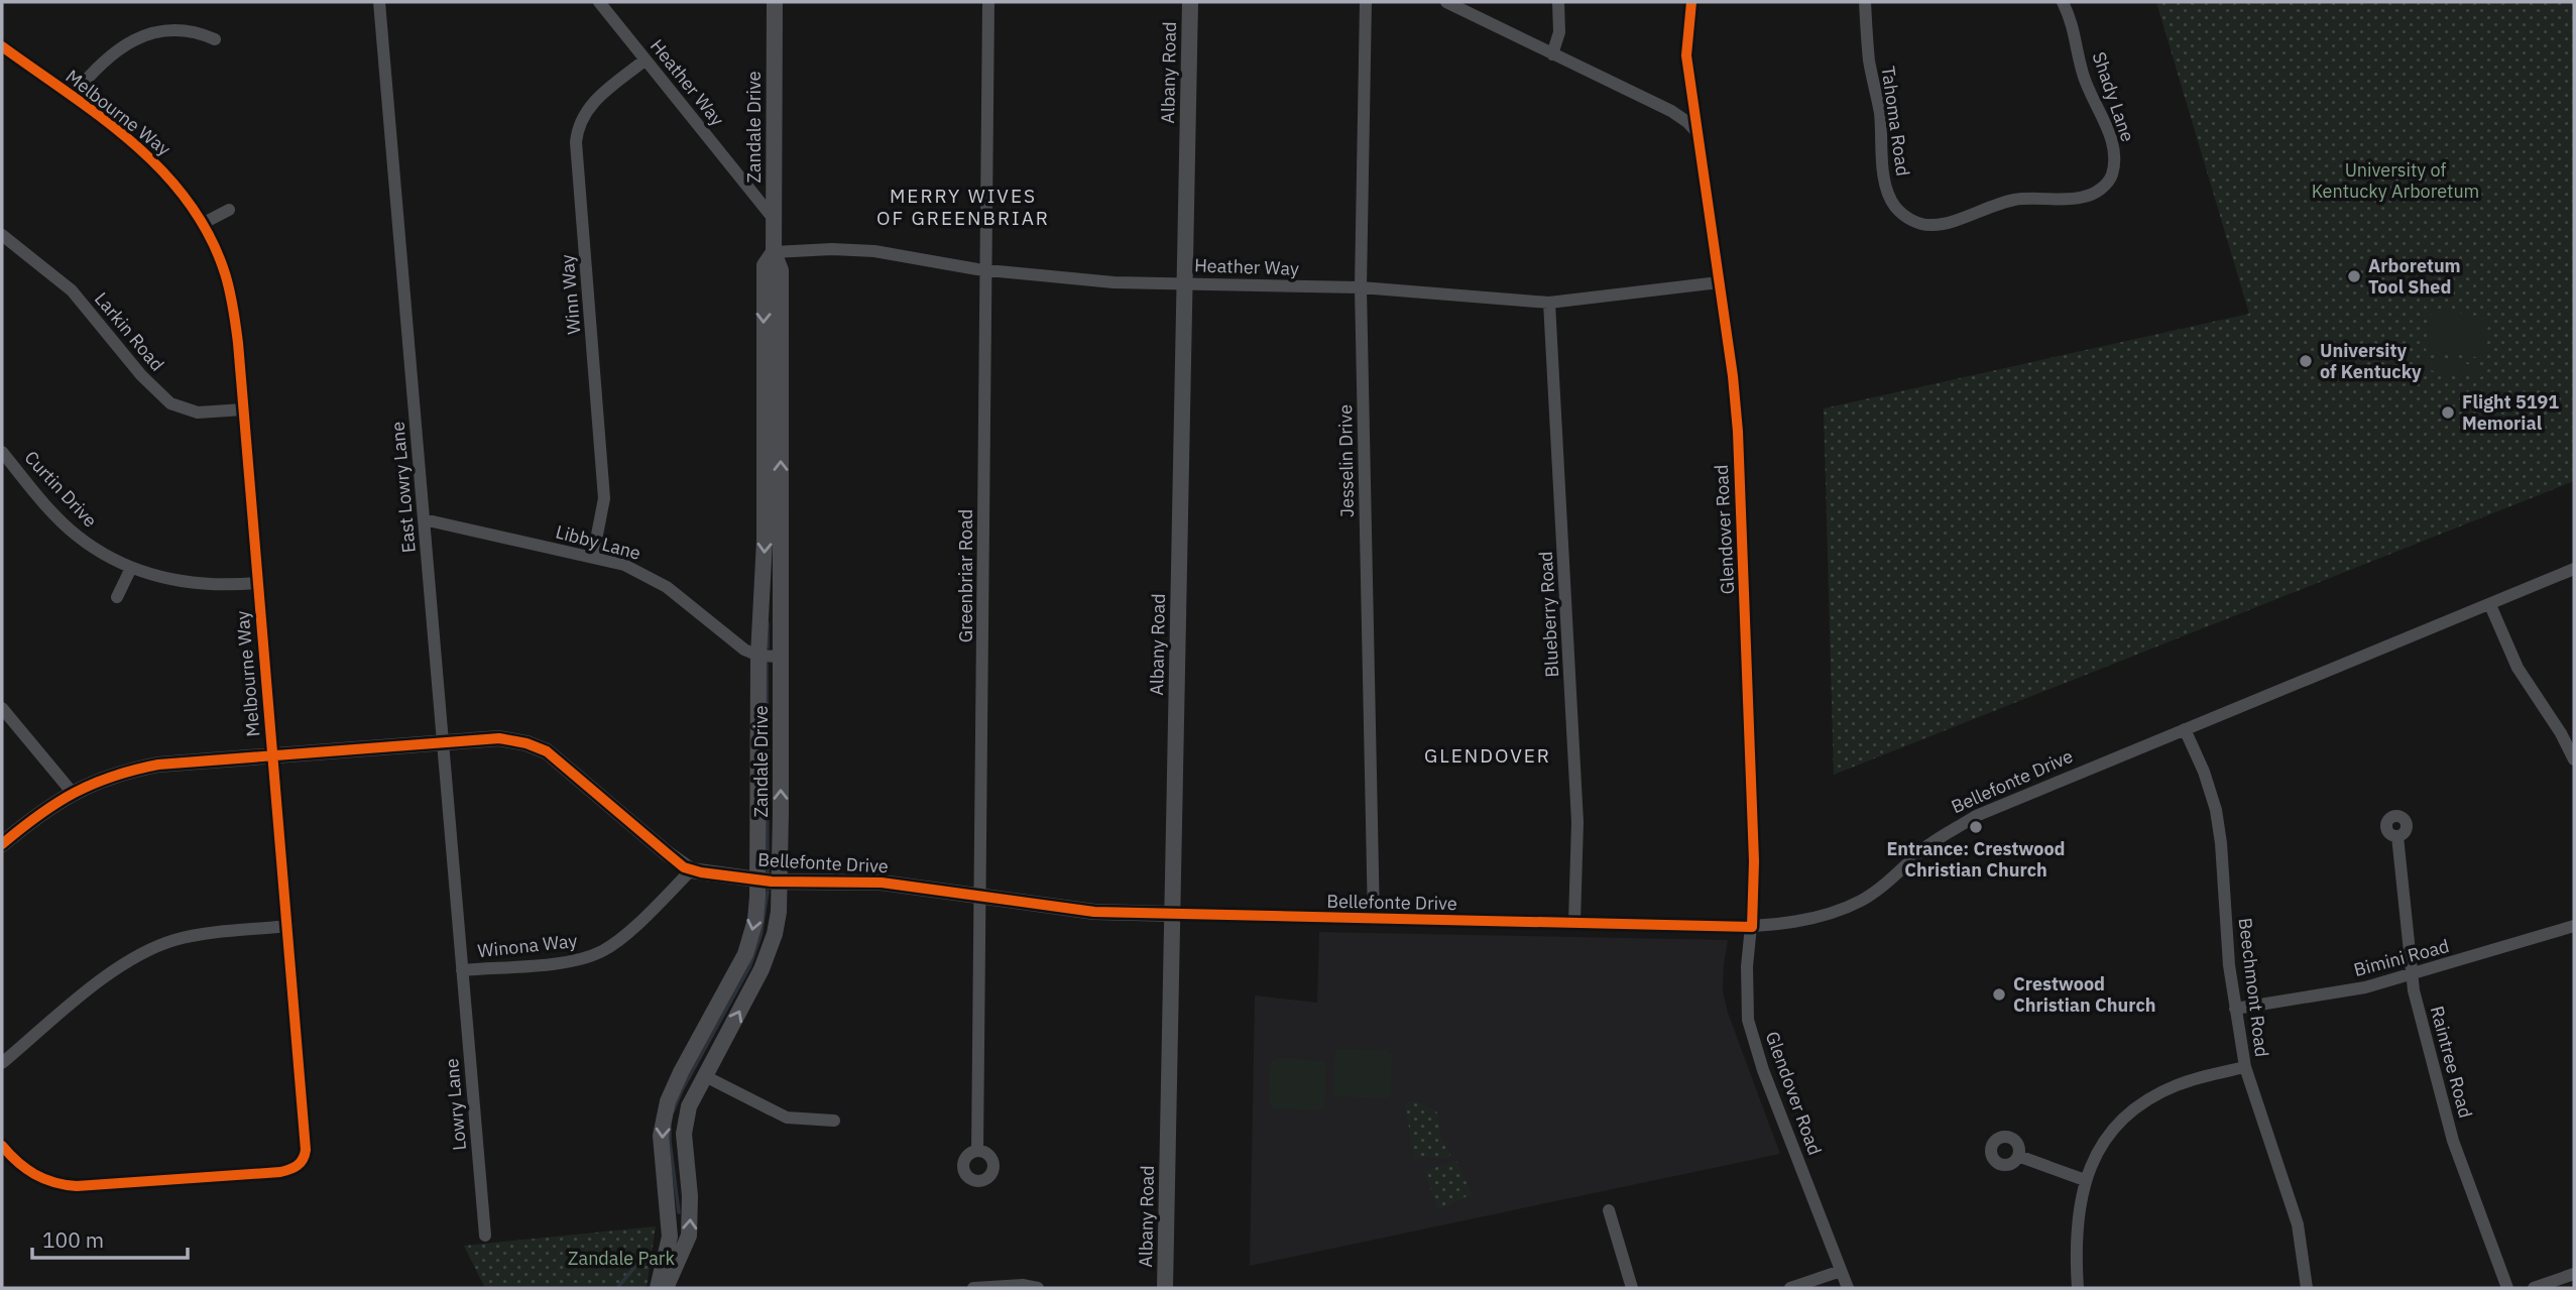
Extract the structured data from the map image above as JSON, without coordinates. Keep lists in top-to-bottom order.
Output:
{
  "streets": {
    "street": [
      "Albany Road",
      "Heather Way",
      "Shady Lane",
      "Melbourne Way",
      "Tahoma Road",
      "Zandale Drive",
      "Winn Way",
      "Larkin Road",
      "Jesselin Drive",
      "East Lowry Lane",
      "Curtin Drive",
      "Glendover Road",
      "Libby Lane",
      "Greenbriar Road",
      "Blueberry Road",
      "Bellefonte Drive",
      "Winona Way",
      "Bimini Road",
      "Beechmont Road",
      "Raintree Road",
      "Lowry Lane"
    ]
  },
  "crossings": [
    ["Albany Road", "Heather Way"],
    ["Albany Road", "Bellefonte Drive"],
    ["Heather Way", "Zandale Drive"],
    ["Heather Way", "Winn Way"],
    ["Heather Way", "Jesselin Drive"],
    ["Heather Way", "Glendover Road"],
    ["Heather Way", "Greenbriar Road"],
    ["Heather Way", "Blueberry Road"],
    ["Shady Lane", "Tahoma Road"],
    ["Melbourne Way", "Larkin Road"],
    ["Melbourne Way", "Curtin Drive"],
    ["Melbourne Way", "Bellefonte Drive"],
    ["Zandale Drive", "Libby Lane"],
    ["Zandale Drive", "Bellefonte Drive"],
    ["Winn Way", "Libby Lane"],
    ["Jesselin Drive", "Bellefonte Drive"],
    ["East Lowry Lane", "Libby Lane"],
    ["East Lowry Lane", "Bellefonte Drive"],
    ["East Lowry Lane", "Winona Way"],
    ["East Lowry Lane", "Lowry Lane"],
    ["Glendover Road", "Bellefonte Drive"],
    ["Greenbriar Road", "Bellefonte Drive"],
    ["Blueberry Road", "Bellefonte Drive"],
    ["Bellefonte Drive", "Winona Way"],
    ["Bellefonte Drive", "Beechmont Road"],
    ["Winona Way", "Lowry Lane"],
    ["Bimini Road", "Beechmont Road"],
    ["Bimini Road", "Raintree Road"]
  ],
  "districts": ["MERRY WIVES OF GREENBRIAR", "GLENDOVER"],
  "parks": ["University of Kentucky Arboretum", "Zandale Park"],
  "places": [
    "Arboretum Tool Shed",
    "University of Kentucky",
    "Flight 5191 Memorial",
    "Entrance: Crestwood Christian Church",
    "Crestwood Christian Church"
  ],
  "scale_bar": "100 m"
}
